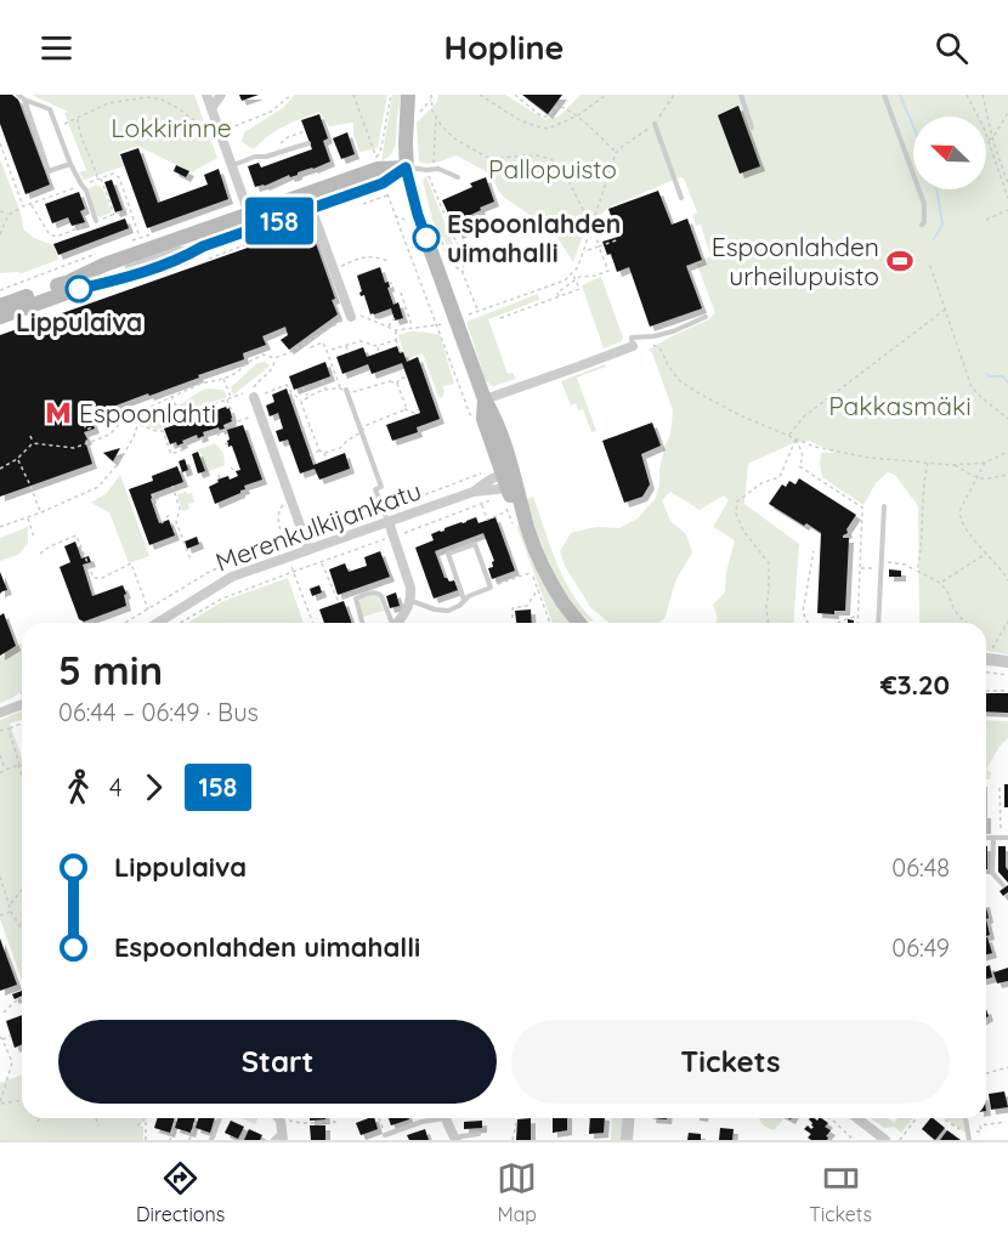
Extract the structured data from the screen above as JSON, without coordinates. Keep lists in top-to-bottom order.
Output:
{
  "streets": {
    "street": ["Merenkulkijankatu"]
  },
  "parks": ["Lokkirinne", "Pallopuisto", "Pakkasmäki"],
  "places": {
    "other": ["Espoonlahden uimahalli", "Lippulaiva"],
    "sports": ["Espoonlahden urheilupuisto"],
    "metro station": ["Espoonlahti"]
  },
  "lines": ["bus line 158"],
  "north": "top left",
  "page": {
    "header": "Hopline",
    "on_map": "158",
    "heading": ["5 min", "06:44 – 06:49 · Bus", "€3.20"],
    "legs": ["4", "158"],
    "list": [
      {
        "name": "Lippulaiva",
        "value": "06:48"
      },
      {
        "name": "Espoonlahden uimahalli",
        "value": "06:49"
      }
    ],
    "buttons": ["Start", "Tickets"],
    "tabs": ["Directions", "Map", "Tickets"]
  }
}
